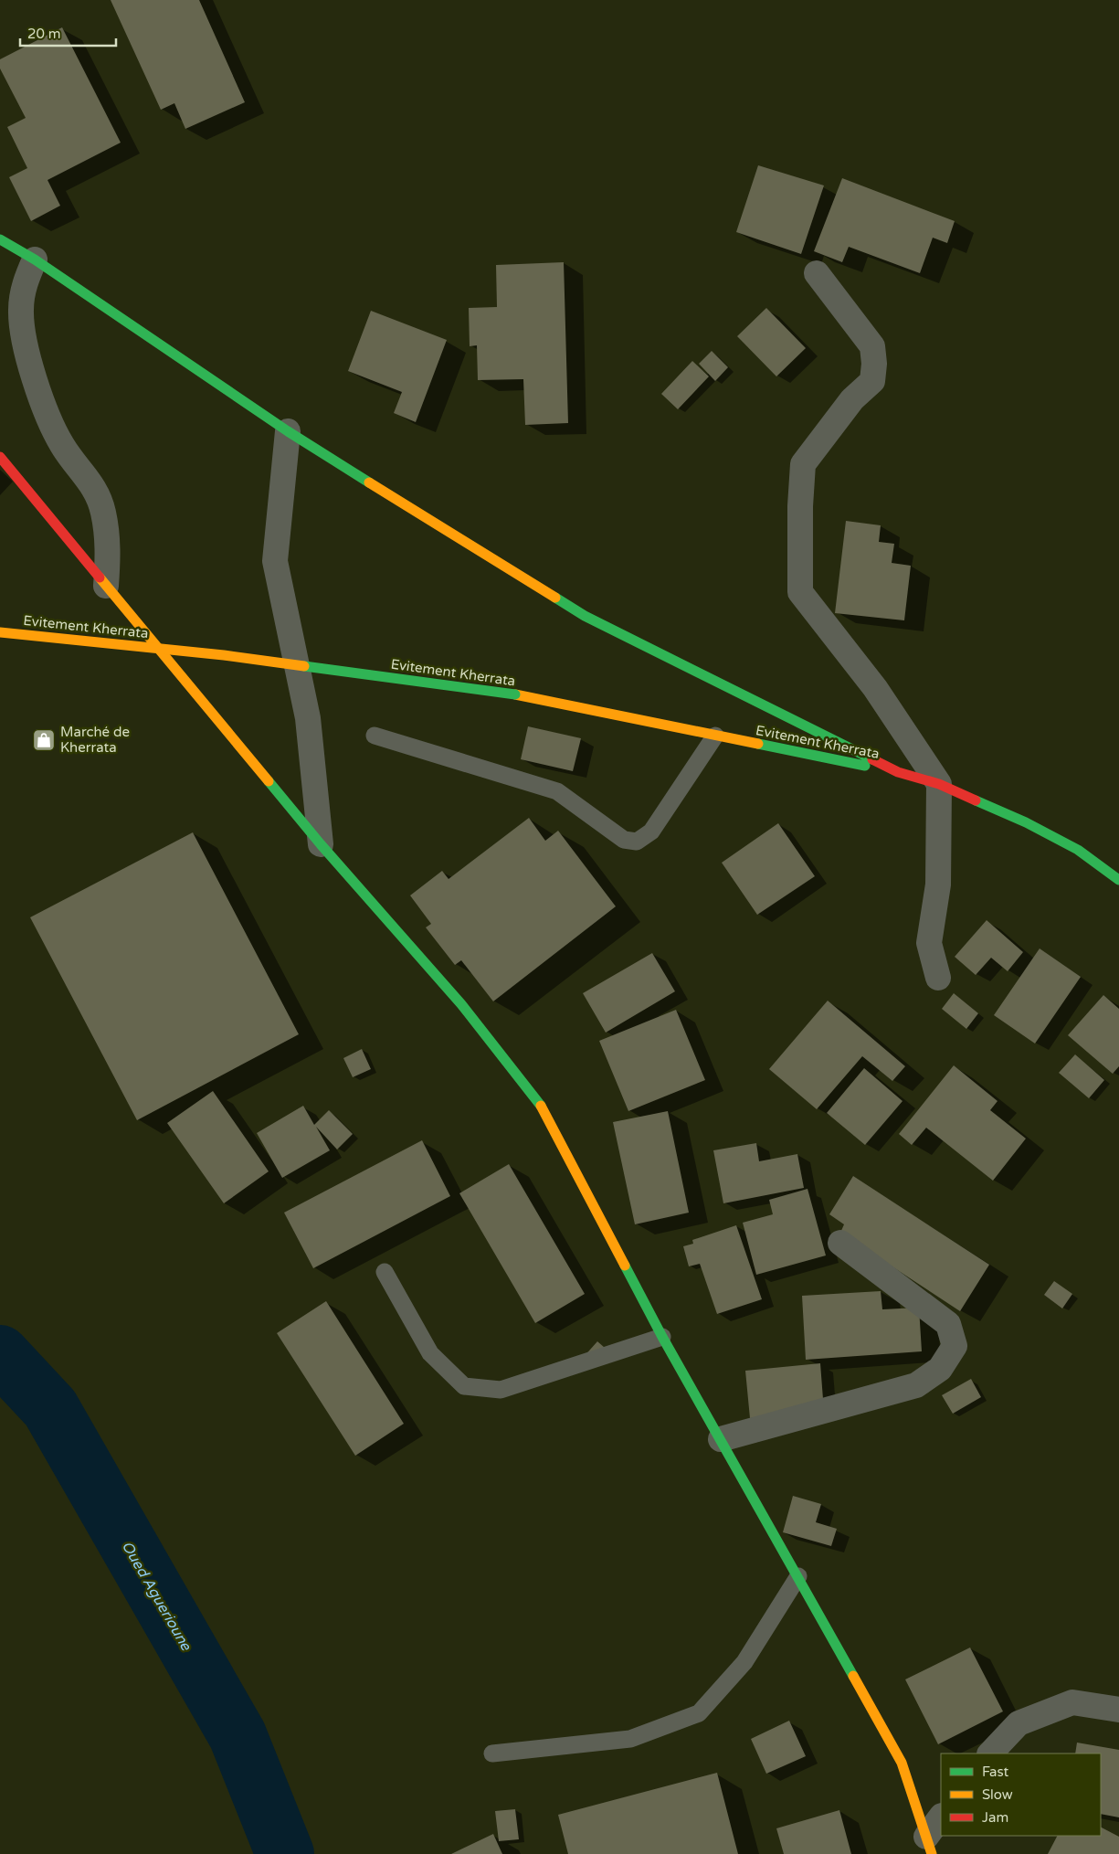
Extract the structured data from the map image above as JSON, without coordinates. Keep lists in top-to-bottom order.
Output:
{
  "streets": {
    "main road": ["Evitement Kherrata"]
  },
  "water": ["Oued Aguerioune"],
  "places": {
    "shop": ["Marché de Kherrata"]
  },
  "legend": ["Fast", "Slow", "Jam"],
  "scale_bar": "20 m"
}
